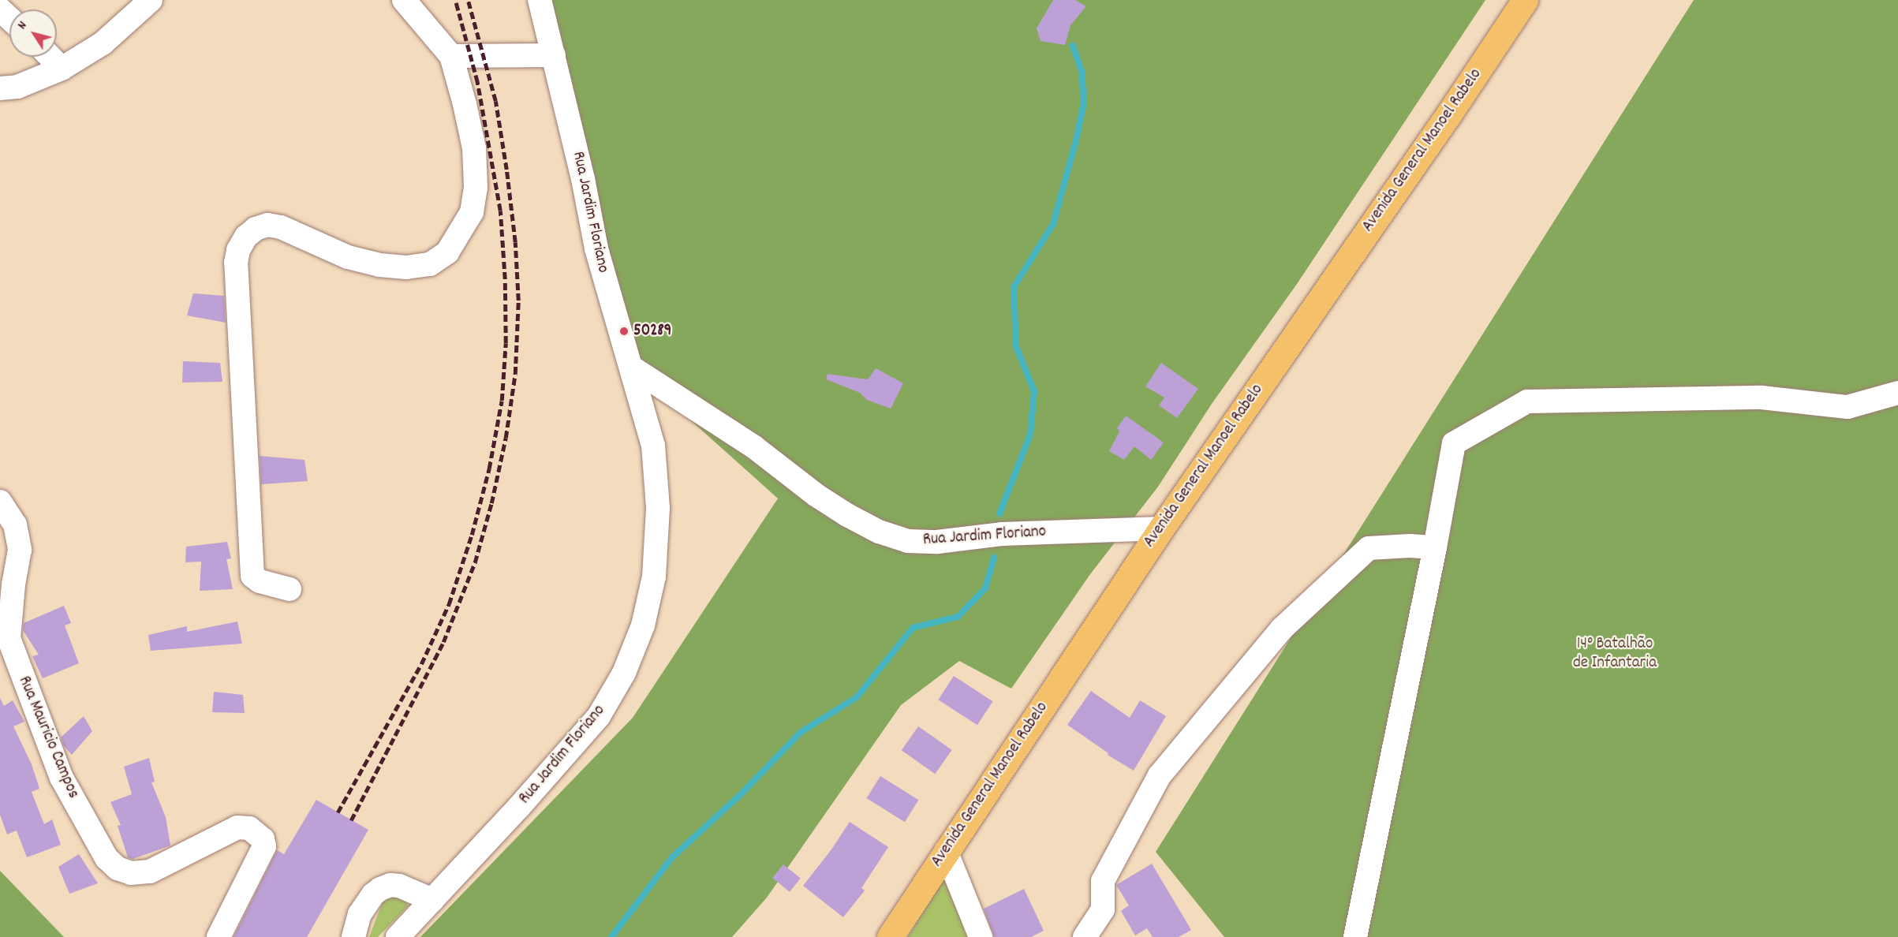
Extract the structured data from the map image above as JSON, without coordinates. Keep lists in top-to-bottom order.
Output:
{
  "streets": {
    "main road": ["Avenida General Manoel Rabelo"],
    "street": ["Rua Jardim Floriano", "Rua Mauricio Campos"]
  },
  "crossings": [
    ["Avenida General Manoel Rabelo", "Rua Jardim Floriano"]
  ],
  "parks": ["14° Batalhão de Infantaria"],
  "places": ["50289"],
  "north": "top left"
}
